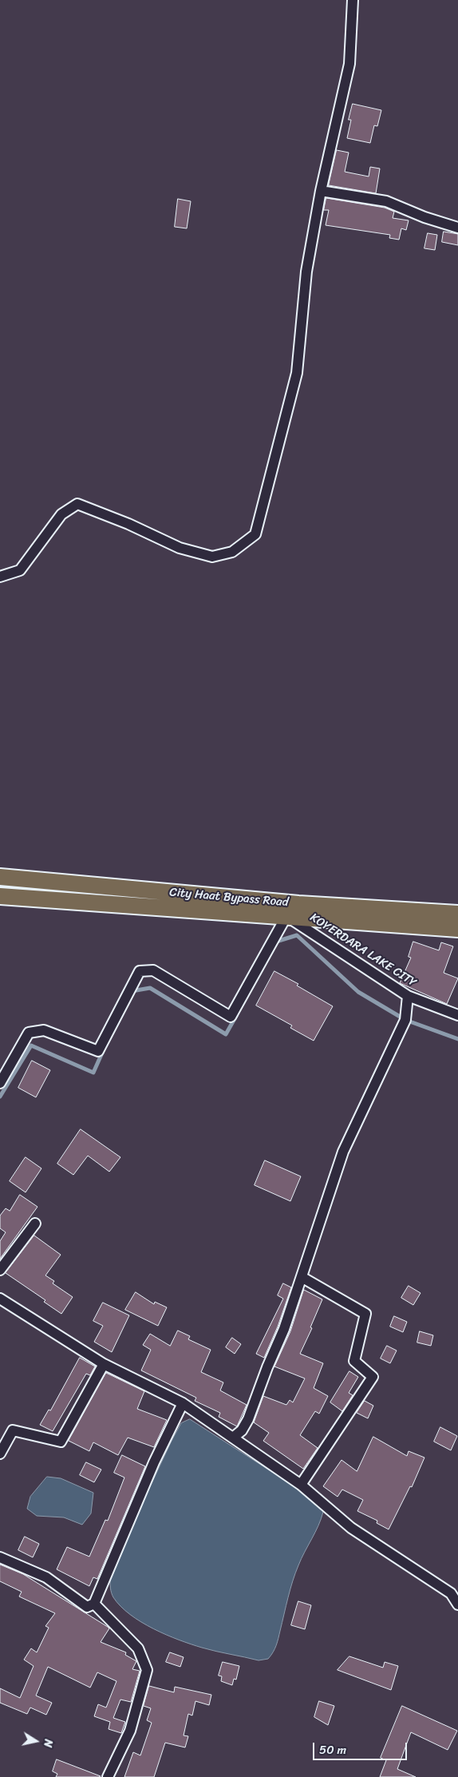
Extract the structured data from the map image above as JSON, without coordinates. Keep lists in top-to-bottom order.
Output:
{
  "streets": {
    "main road": ["City Haat Bypass Road"],
    "street": ["KOYERDARA LAKE CITY"]
  },
  "crossings": [
    ["City Haat Bypass Road", "KOYERDARA LAKE CITY"]
  ],
  "scale_bar": "50 m",
  "north": "right"
}
